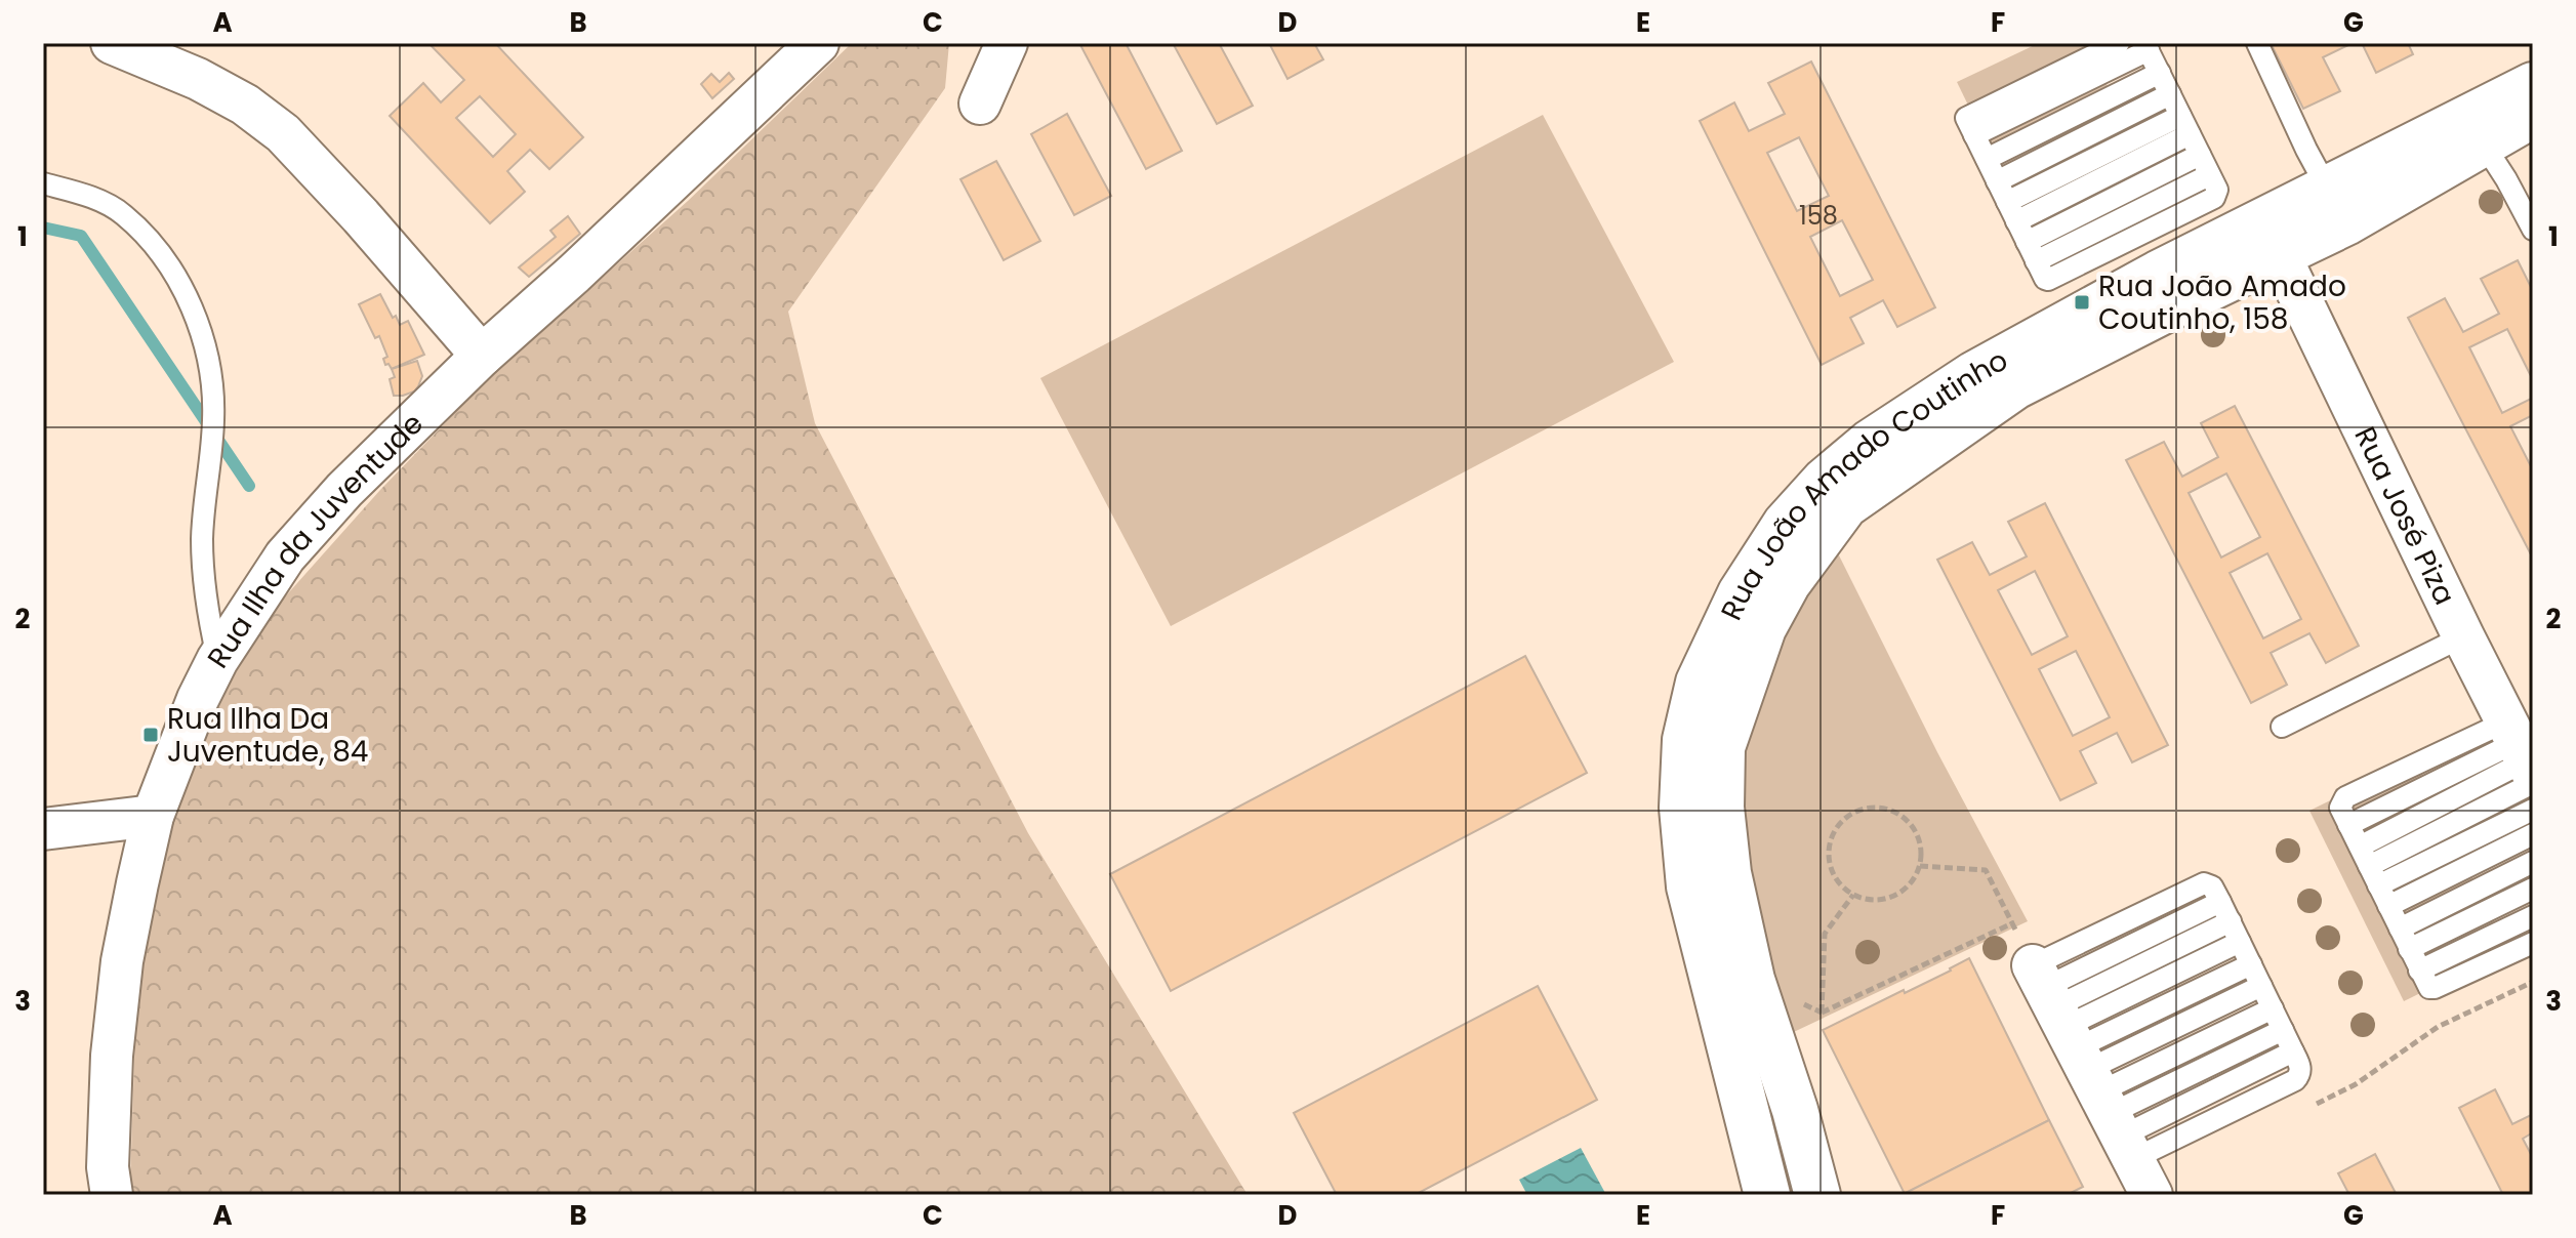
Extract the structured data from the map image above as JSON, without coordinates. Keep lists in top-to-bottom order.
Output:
{
  "streets": {
    "street": ["Rua João Amado Coutinho", "Rua José Piza", "Rua Ilha da Juventude"]
  },
  "crossings": [
    ["Rua João Amado Coutinho", "Rua José Piza"]
  ],
  "places": {
    "transit": ["Rua João Amado Coutinho, 158", "Rua Ilha Da Juventude, 84"]
  },
  "house_numbers": ["158"],
  "grid": {
    "columns": [
      "A",
      "B",
      "C",
      "D",
      "E",
      "F",
      "G"
    ],
    "rows": ["1", "2", "3"]
  }
}
